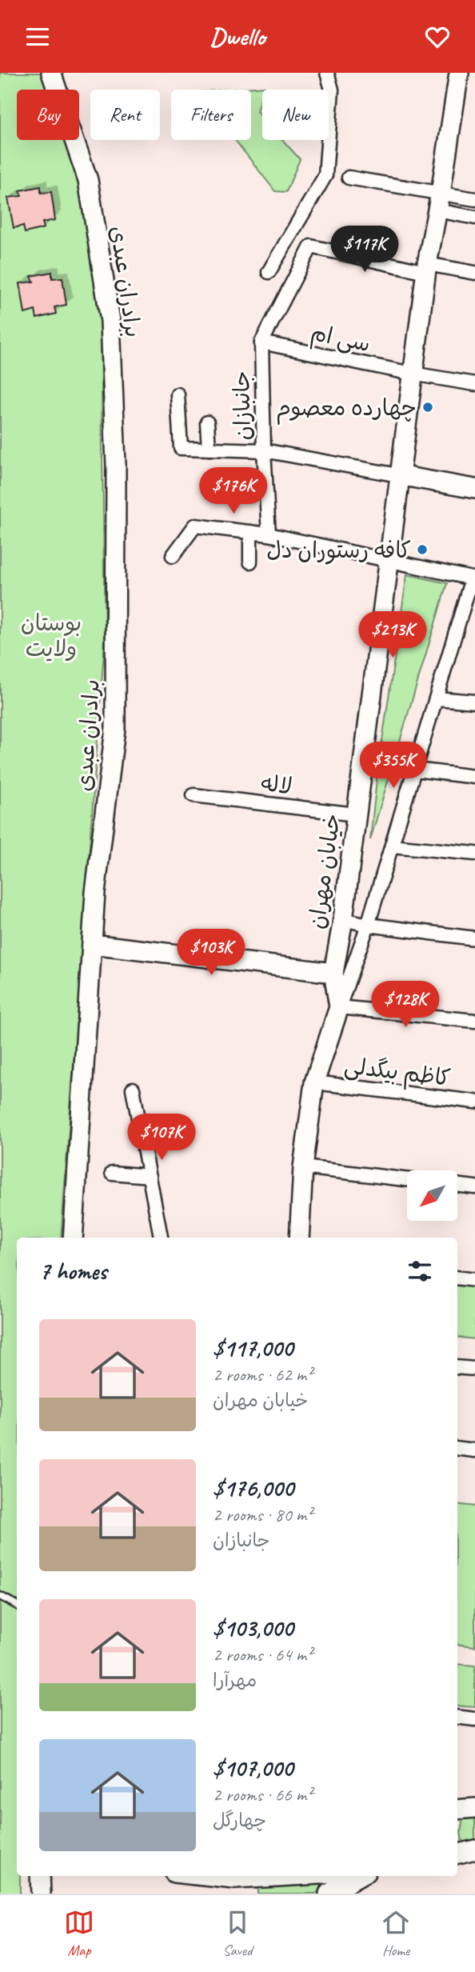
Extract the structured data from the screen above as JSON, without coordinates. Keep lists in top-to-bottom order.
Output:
{
  "streets": {
    "main road": ["برادران عبدی", "خیابان مهران"],
    "street": [
      "سی ام",
      "جانبازان",
      "لاله",
      "کاظم بیگدلی"
    ]
  },
  "crossings": [
    ["سی ام", "جانبازان"],
    ["سی ام", "خیابان مهران"],
    ["لاله", "خیابان مهران"],
    ["خیابان مهران", "کاظم بیگدلی"]
  ],
  "parks": ["بوستان ولایت"],
  "places": ["چهارده معصوم", "کافه رستوران دل"],
  "north": "bottom left",
  "page": {
    "header": "Dwello",
    "chip": [
      "Buy",
      "Rent",
      "Filters",
      "New"
    ],
    "price": [
      "$117K",
      "$176K",
      "$213K",
      "$355K",
      "$103K",
      "$128K",
      "$107K"
    ],
    "heading": "7 homes",
    "list": [
      {
        "name": "$117,000",
        "note": "2 rooms · 62 m² · خیابان مهران"
      },
      {
        "name": "$176,000",
        "note": "2 rooms · 80 m² · جانبازان"
      },
      {
        "name": "$103,000",
        "note": "2 rooms · 64 m² · مهرآرا"
      },
      {
        "name": "$107,000",
        "note": "2 rooms · 66 m² · چهارگل"
      }
    ],
    "tabs": ["Map", "Saved", "Home"]
  }
}
